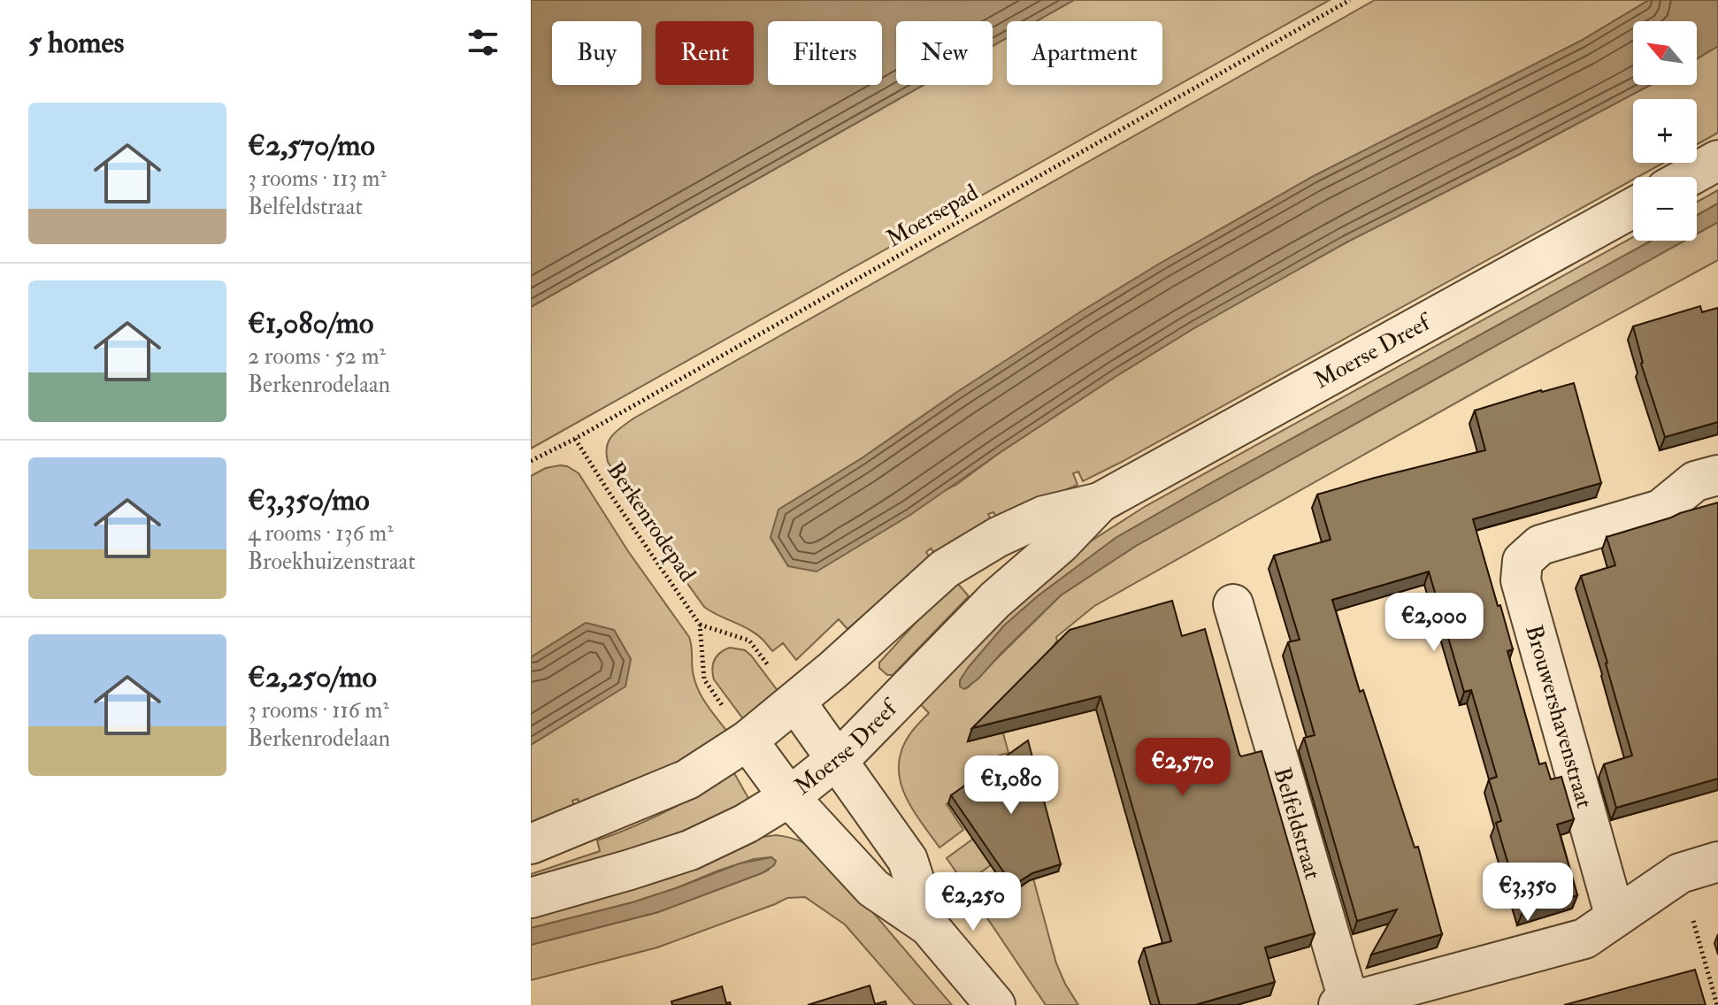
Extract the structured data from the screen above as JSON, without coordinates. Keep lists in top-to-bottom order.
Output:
{
  "streets": {
    "street": ["Moerse Dreef", "Brouwershavenstraat", "Belfeldstraat"],
    "path": ["Moersepad", "Berkenrodepad"]
  },
  "crossings": [
    ["Moersepad", "Berkenrodepad"],
    ["Moerse Dreef", "Berkenrodepad"]
  ],
  "north": "top left",
  "page": {
    "heading": "5 homes",
    "map_buttons": ["+", "−"],
    "chip": [
      "Buy",
      "Rent",
      "Filters",
      "New",
      "Apartment"
    ],
    "list": [
      {
        "name": "€2,570/mo",
        "note": "3 rooms · 113 m² · Belfeldstraat"
      },
      {
        "name": "€1,080/mo",
        "note": "2 rooms · 52 m² · Berkenrodelaan"
      },
      {
        "name": "€3,350/mo",
        "note": "4 rooms · 136 m² · Broekhuizenstraat"
      },
      {
        "name": "€2,250/mo",
        "note": "3 rooms · 116 m² · Berkenrodelaan"
      }
    ],
    "price": [
      "€2,000",
      "€2,570",
      "€1,080",
      "€3,350",
      "€2,250"
    ]
  }
}
